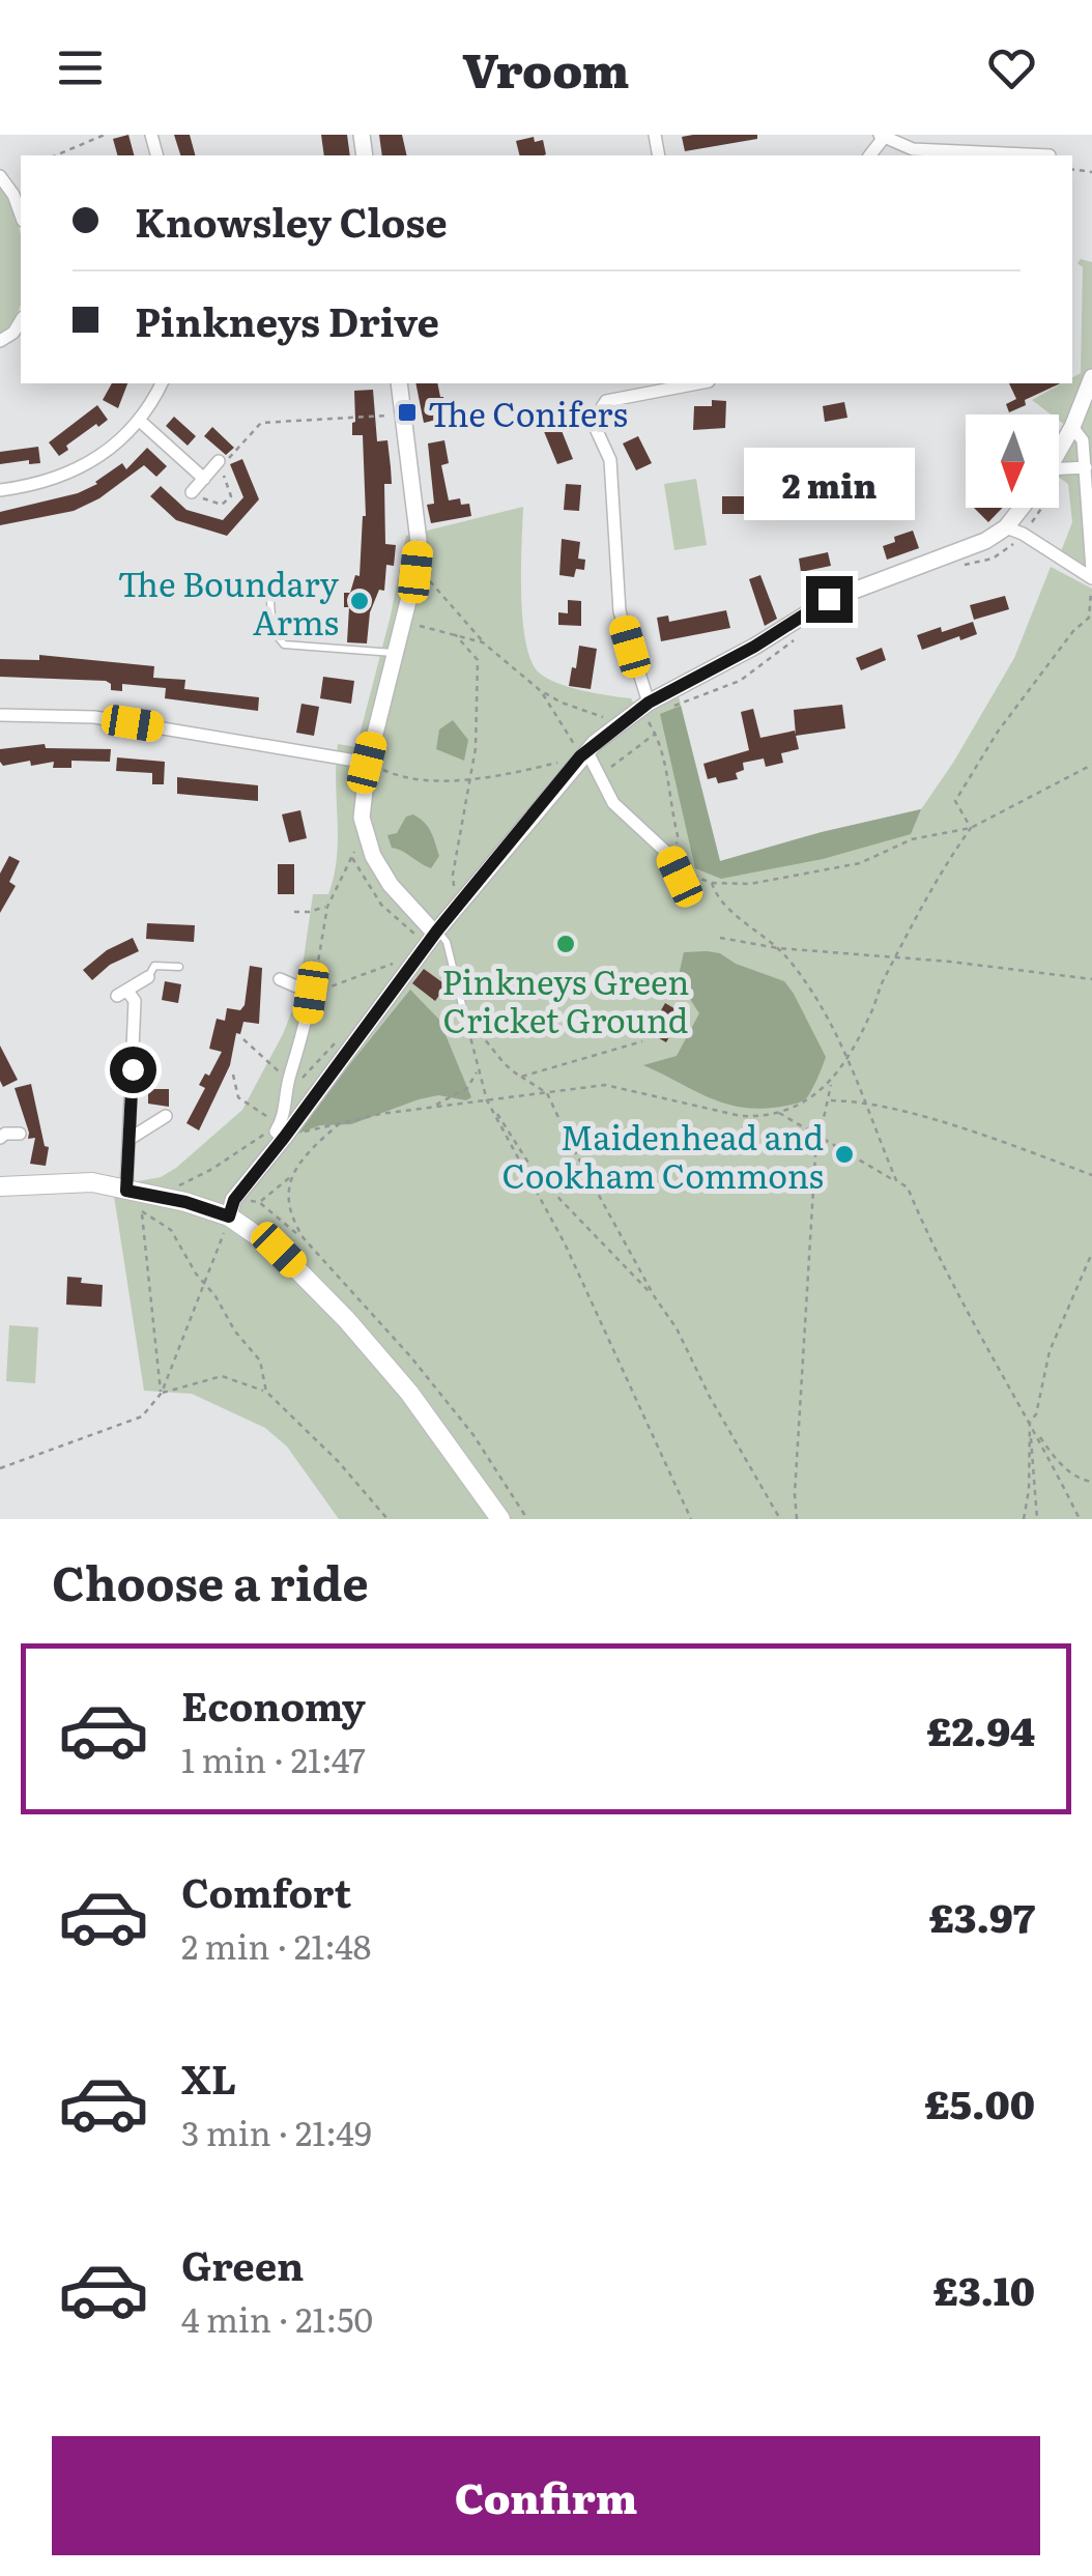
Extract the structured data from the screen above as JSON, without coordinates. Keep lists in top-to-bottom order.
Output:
{
  "places": {
    "transit": ["The Conifers"],
    "other": ["The Boundary Arms", "Pinkneys Green Cricket Ground", "Maidenhead and Cookham Commons"]
  },
  "north": "bottom",
  "page": {
    "header": "Vroom",
    "banner": ["Knowsley Close", "Pinkneys Drive"],
    "bubble": "2 min",
    "heading": "Choose a ride",
    "list": [
      {
        "name": "Economy",
        "note": "1 min · 21:47",
        "value": "£2.94"
      },
      {
        "name": "Comfort",
        "note": "2 min · 21:48",
        "value": "£3.97"
      },
      {
        "name": "XL",
        "note": "3 min · 21:49",
        "value": "£5.00"
      },
      {
        "name": "Green",
        "note": "4 min · 21:50",
        "value": "£3.10"
      }
    ],
    "buttons": "Confirm"
  }
}
